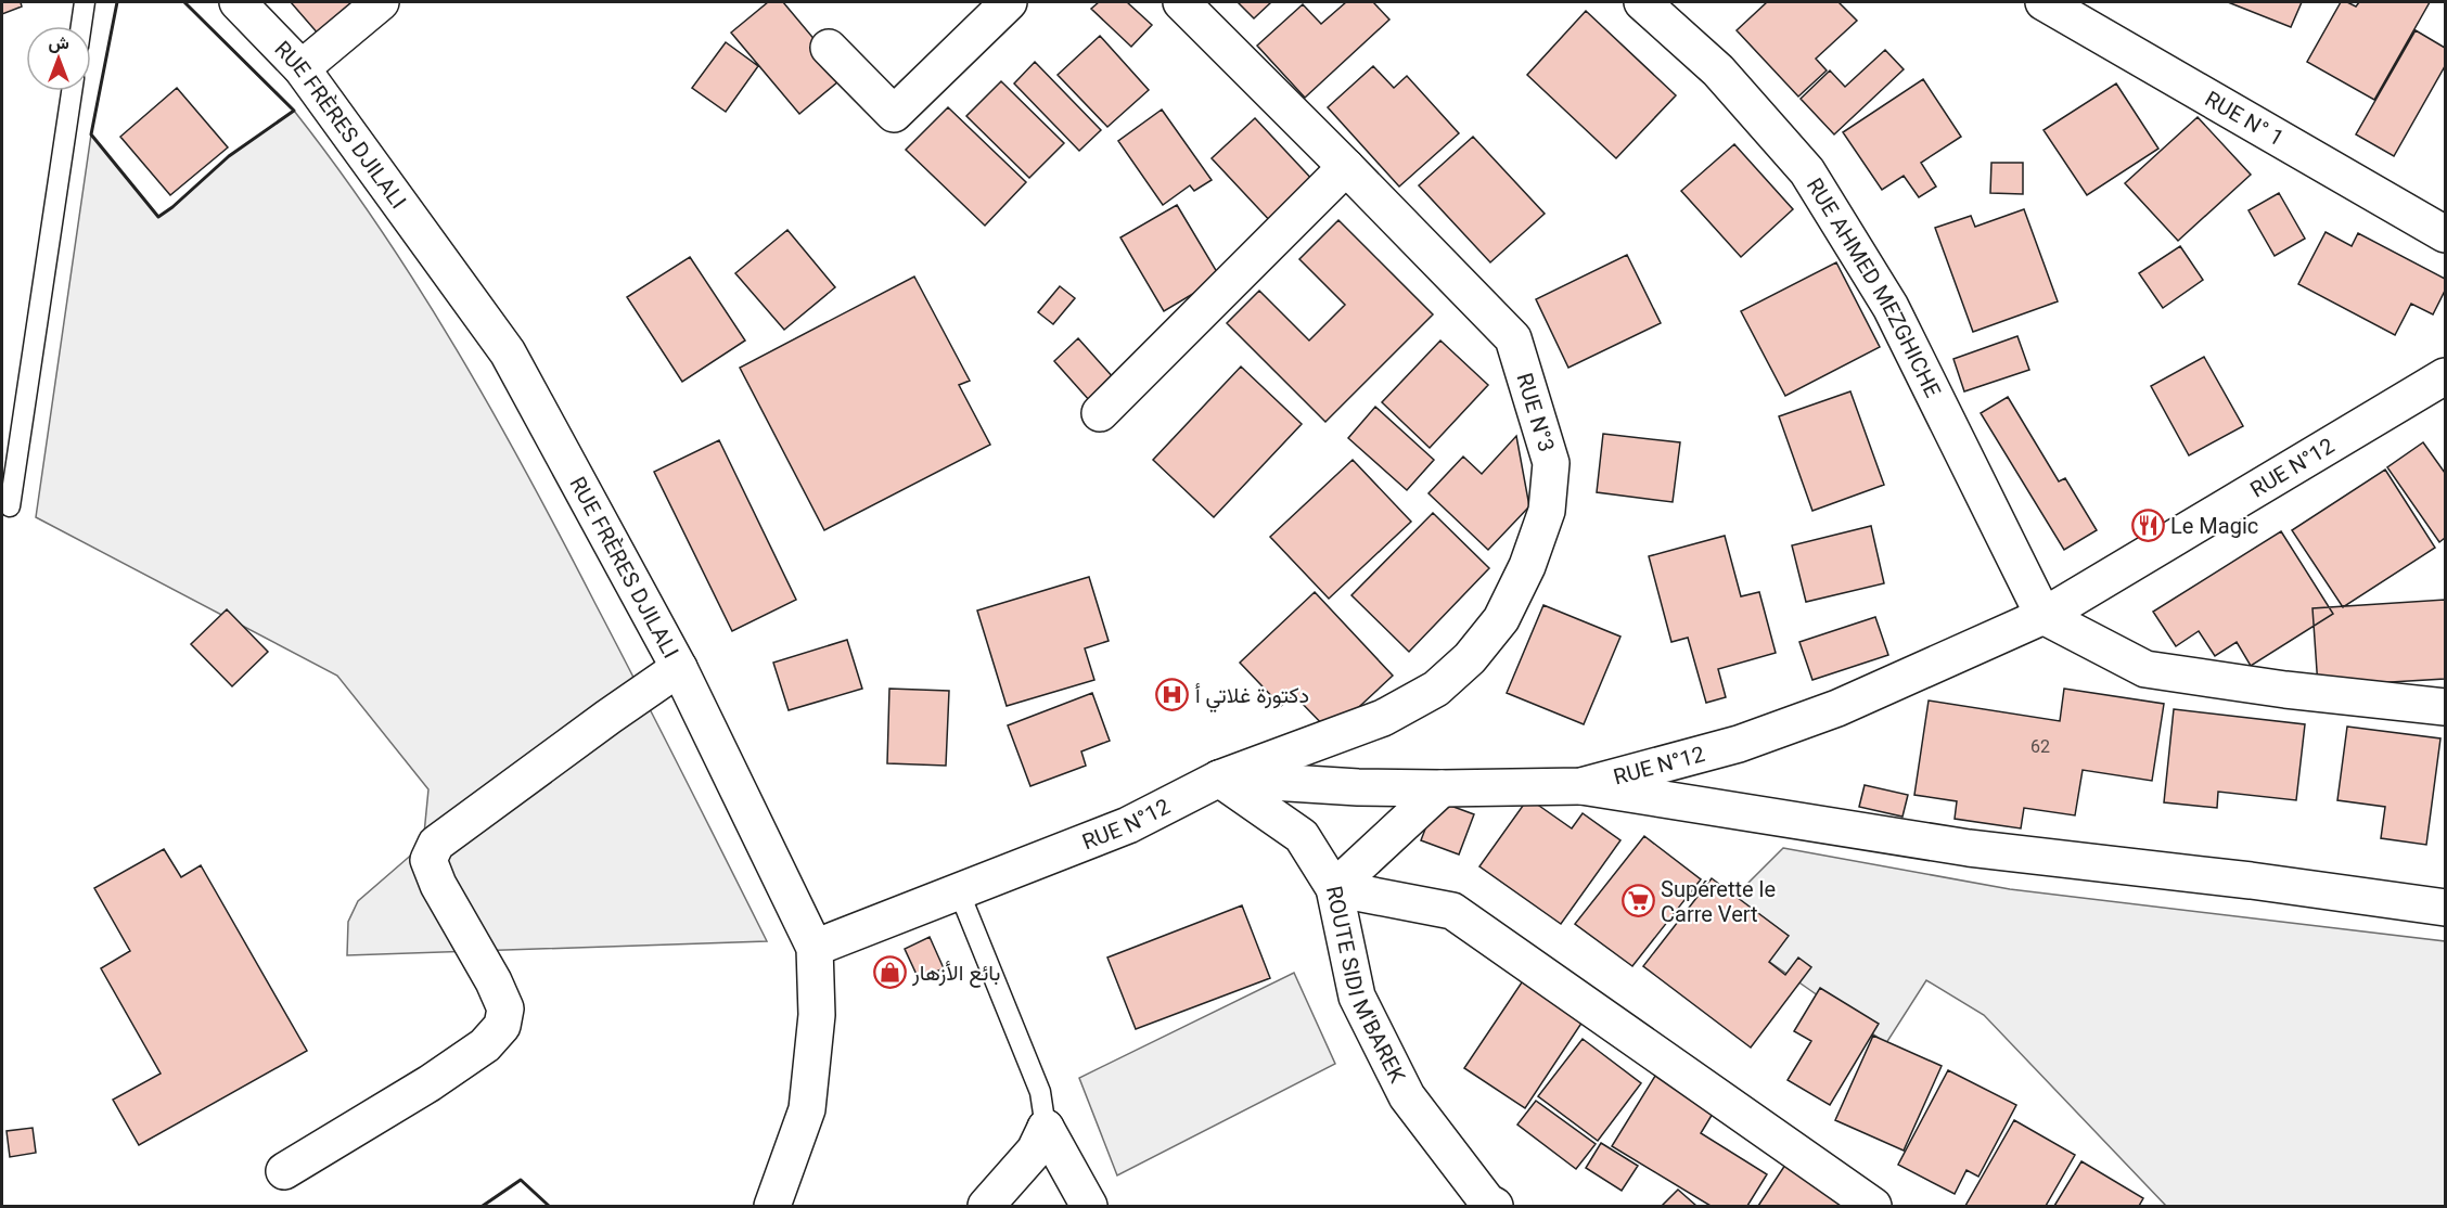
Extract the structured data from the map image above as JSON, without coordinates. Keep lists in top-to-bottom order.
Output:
{
  "streets": {
    "street": [
      "RUE N° 1",
      "RUE FRÈRES DJILALI",
      "RUE AHMED MEZGHICHE",
      "RUE N°3",
      "RUE N°12",
      "ROUTE SIDI M'BAREK"
    ]
  },
  "crossings": [
    ["RUE FRÈRES DJILALI", "RUE N°12"],
    ["RUE AHMED MEZGHICHE", "RUE N°12"],
    ["RUE N°3", "RUE N°12"],
    ["RUE N°3", "ROUTE SIDI M'BAREK"],
    ["RUE N°12", "ROUTE SIDI M'BAREK"]
  ],
  "places": {
    "restaurant": ["Le Magic"],
    "hospital": ["دكتورة غلاتي أ"],
    "supermarket": ["Supérette le Carre Vert"],
    "shop": ["بائع الأزهار"]
  },
  "house_numbers": ["62"],
  "north": "top"
}
